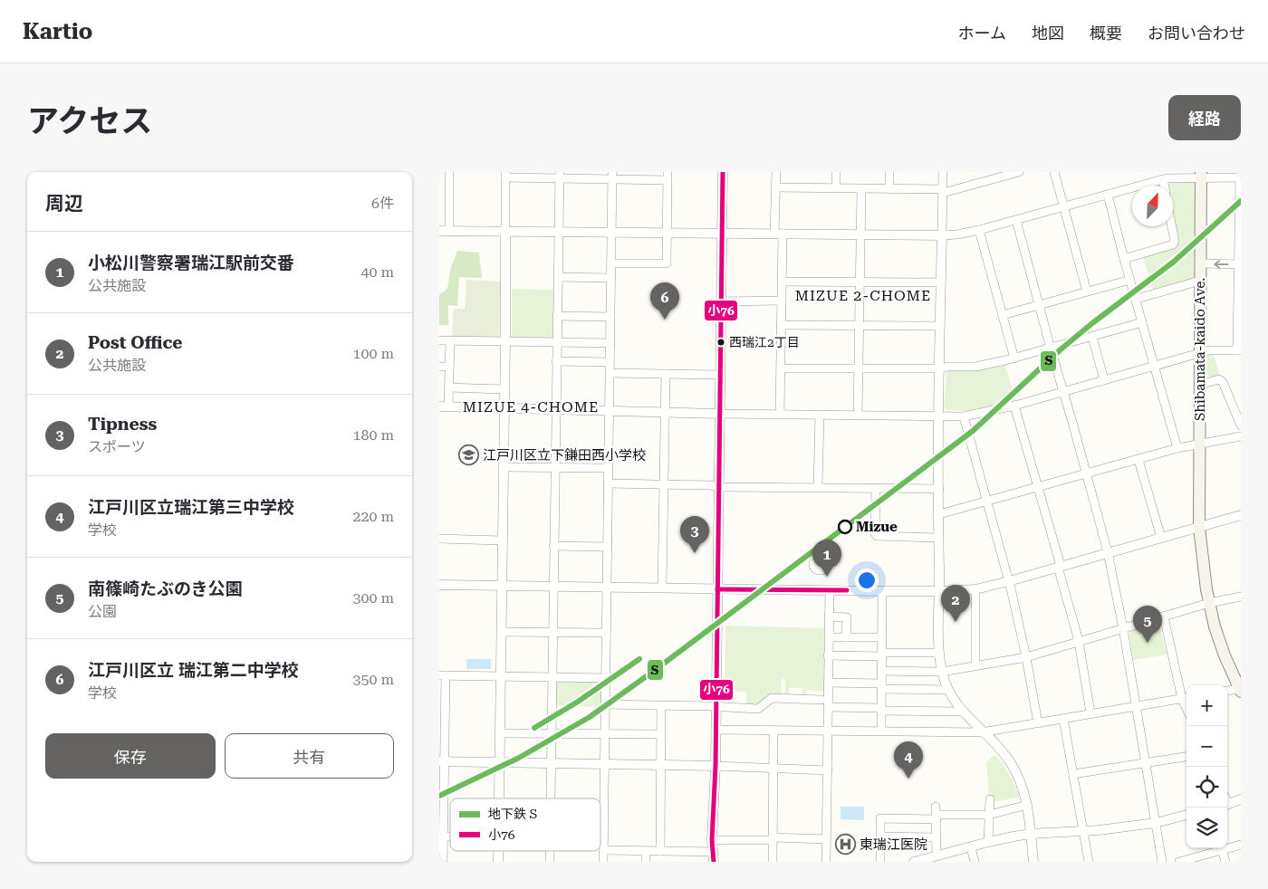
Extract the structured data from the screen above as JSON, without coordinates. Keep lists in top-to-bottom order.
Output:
{
  "streets": {
    "main road": ["Shibamata-kaido Ave."]
  },
  "districts": ["MIZUE 2-CHOME", "MIZUE 4-CHOME"],
  "places": {
    "other": ["西瑞江2丁目", "Mizue"],
    "school or university": ["江戸川区立下鎌田西小学校"],
    "hospital": ["東瑞江医院"]
  },
  "lines": ["transit line 小76", "metro line S"],
  "legend": ["地下鉄 S", "小76"],
  "north": "top right",
  "page": {
    "header": "Kartio",
    "nav": [
      "ホーム",
      "地図",
      "概要",
      "お問い合わせ"
    ],
    "title": "アクセス",
    "buttons": [
      "経路",
      ["保存", "共有"]
    ],
    "heading": ["周辺", "6件"],
    "list": [
      {
        "mark": "1",
        "name": "小松川警察署瑞江駅前交番",
        "note": "公共施設",
        "value": "40 m"
      },
      {
        "mark": "2",
        "name": "Post Office",
        "note": "公共施設",
        "value": "100 m"
      },
      {
        "mark": "3",
        "name": "Tipness",
        "note": "スポーツ",
        "value": "180 m"
      },
      {
        "mark": "4",
        "name": "江戸川区立瑞江第三中学校",
        "note": "学校",
        "value": "220 m"
      },
      {
        "mark": "5",
        "name": "南篠崎たぶのき公園",
        "note": "公園",
        "value": "300 m"
      },
      {
        "mark": "6",
        "name": "江戸川区立 瑞江第二中学校",
        "note": "学校",
        "value": "350 m"
      }
    ],
    "pins": [
      "6",
      "3",
      "1",
      "2",
      "5",
      "4"
    ],
    "map_buttons": ["+", "−"]
  }
}
